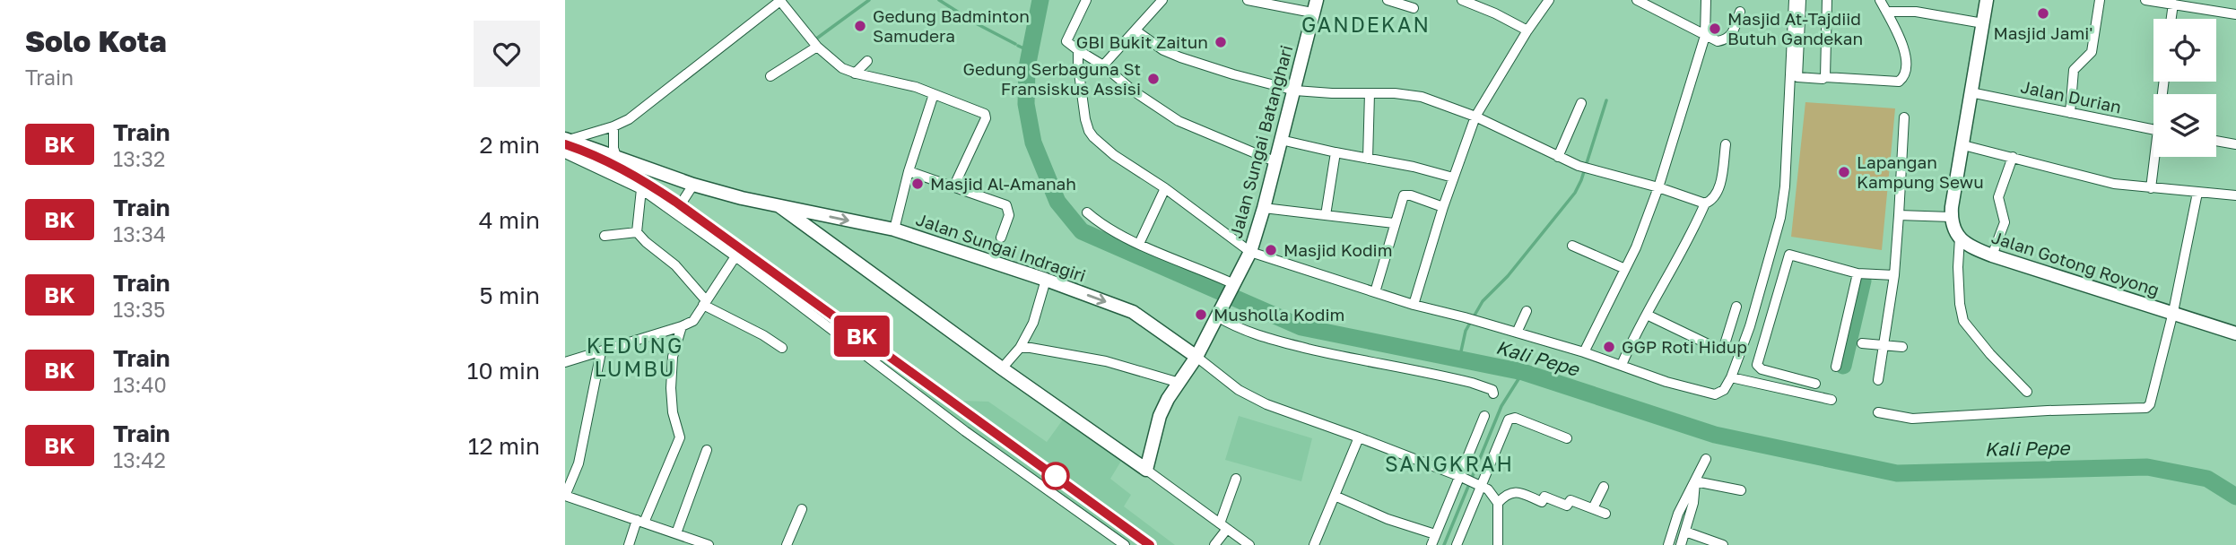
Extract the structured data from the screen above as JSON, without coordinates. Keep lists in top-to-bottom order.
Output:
{
  "streets": {
    "main road": ["Jalan Sungai Batanghari", "Jalan Sungai Indragiri", "Jalan Gotong Royong"],
    "street": ["Jalan Durian"]
  },
  "crossings": [
    ["Jalan Sungai Batanghari", "Jalan Sungai Indragiri"]
  ],
  "districts": ["GANDEKAN", "KEDUNG LUMBU", "SANGKRAH"],
  "water": ["Kali Pepe"],
  "places": [
    "Masjid Jami'",
    "Gedung Badminton Samudera",
    "Masjid At-Tajdiid Butuh Gandekan",
    "GBI Bukit Zaitun",
    "Gedung Serbaguna St Fransiskus Assisi",
    "Lapangan Kampung Sewu",
    "Masjid Al-Amanah",
    "Masjid Kodim",
    "Musholla Kodim",
    "GGP Roti Hidup"
  ],
  "page": {
    "heading": ["Solo Kota", "Train"],
    "on_map": "BK",
    "list": [
      {
        "mark": "BK",
        "name": "Train",
        "note": "13:32",
        "value": "2 min"
      },
      {
        "mark": "BK",
        "name": "Train",
        "note": "13:34",
        "value": "4 min"
      },
      {
        "mark": "BK",
        "name": "Train",
        "note": "13:35",
        "value": "5 min"
      },
      {
        "mark": "BK",
        "name": "Train",
        "note": "13:40",
        "value": "10 min"
      },
      {
        "mark": "BK",
        "name": "Train",
        "note": "13:42",
        "value": "12 min"
      }
    ]
  }
}
